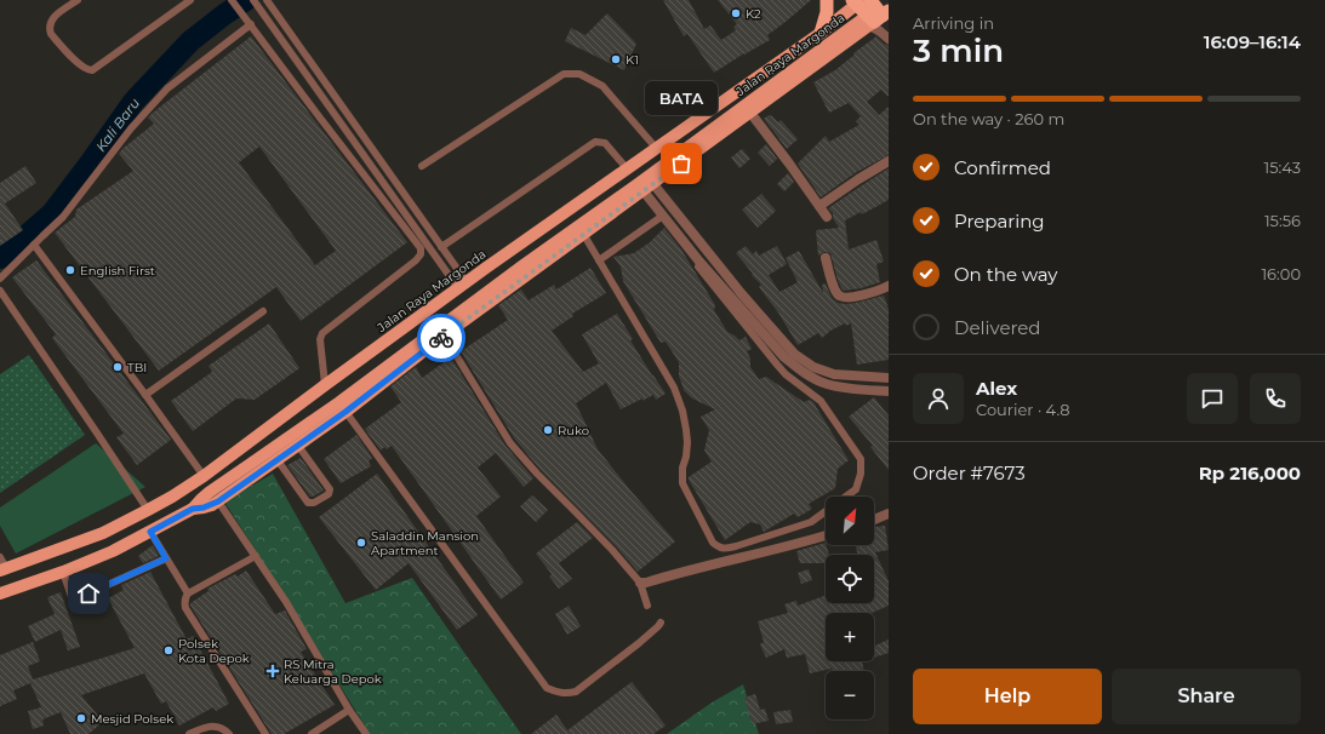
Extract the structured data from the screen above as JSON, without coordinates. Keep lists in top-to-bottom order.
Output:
{
  "streets": {
    "main road": ["Jalan Raya Margonda"]
  },
  "water": ["Kali Baru"],
  "places": {
    "other": [
      "K2",
      "K1",
      "BATA",
      "English First",
      "TBI",
      "Ruko",
      "Saladdin Mansion Apartment",
      "Polsek Kota Depok",
      "Mesjid Polsek"
    ],
    "health": ["RS Mitra Keluarga Depok"]
  },
  "north": "top right",
  "page": {
    "heading": ["3 min", "Arriving in", "16:09–16:14"],
    "panel": [
      "Alex",
      "Courier · 4.8",
      "Order #7673",
      "Rp 216,000"
    ],
    "bubble": "BATA",
    "bar": "On the way · 260 m",
    "list": [
      ["Confirmed", "15:43"],
      ["Preparing", "15:56"],
      ["On the way", "16:00"],
      "Delivered"
    ],
    "map_buttons": ["+", "−"],
    "buttons": ["Help", "Share"]
  }
}
